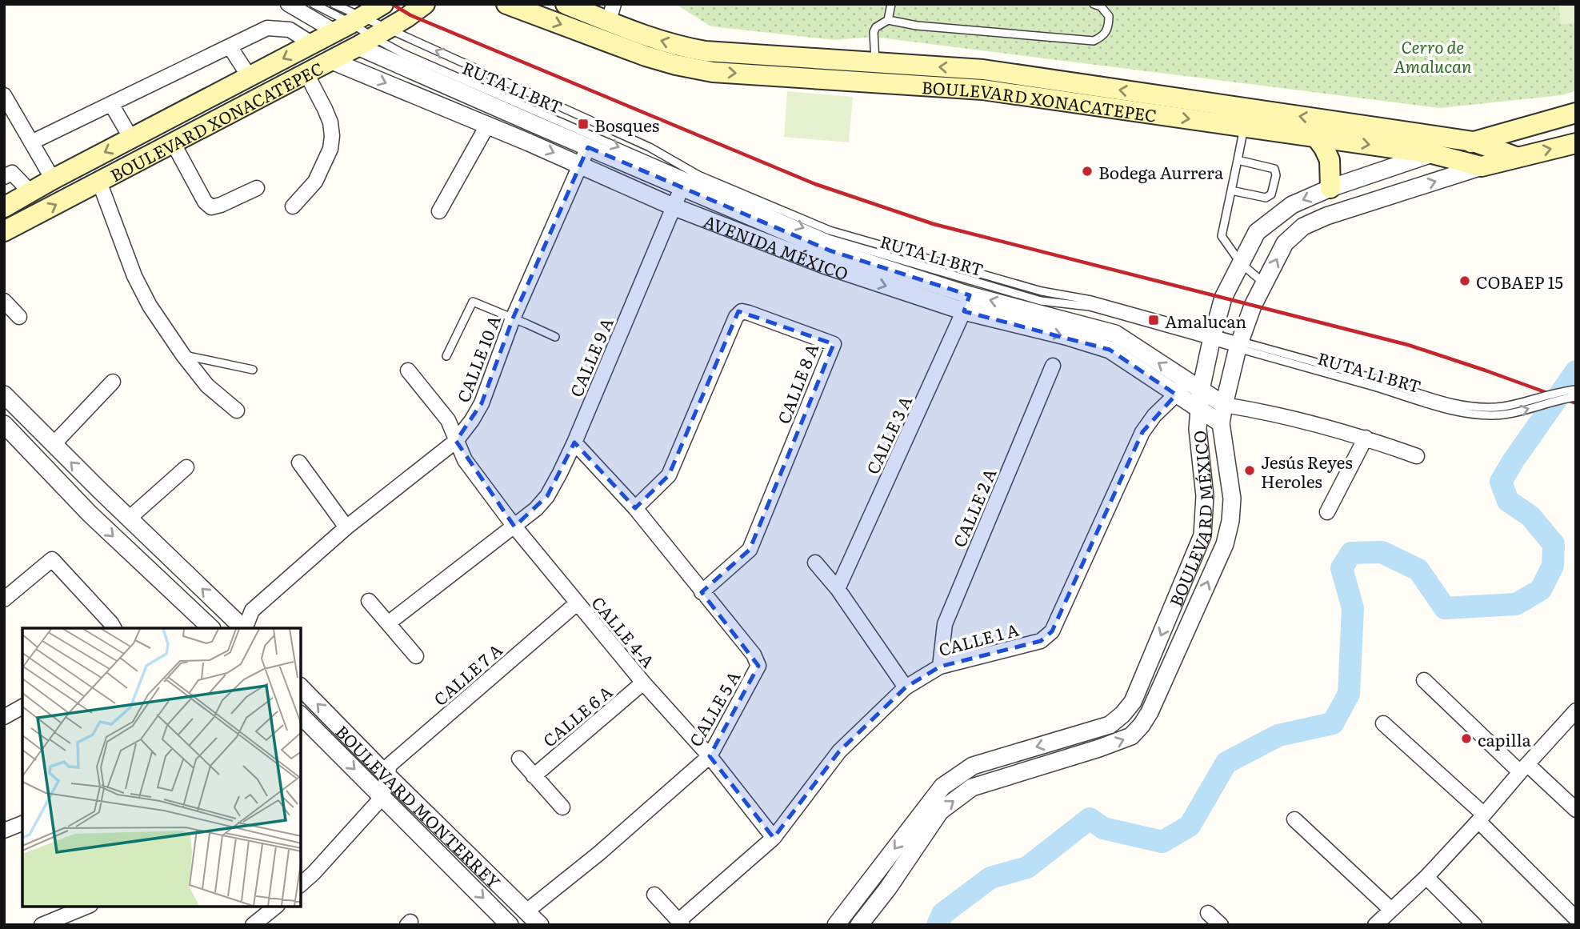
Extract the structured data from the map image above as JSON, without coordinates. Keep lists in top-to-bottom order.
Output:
{
  "streets": {
    "main road": ["BOULEVARD XONACATEPEC", "BOULEVARD MÉXICO"],
    "street": [
      "AVENIDA MÉXICO",
      "CALLE 9 A",
      "CALLE 10 A",
      "CALLE 8 A",
      "CALLE 3 A",
      "CALLE 2 A",
      "CALLE 4-A",
      "CALLE 1 A",
      "CALLE 7 A",
      "CALLE 5 A",
      "CALLE 6 A",
      "BOULEVARD MONTERREY"
    ],
    "lane": ["RUTA L1 BRT"]
  },
  "crossings": [
    ["RUTA L1 BRT", "BOULEVARD XONACATEPEC"],
    ["RUTA L1 BRT", "AVENIDA MÉXICO"],
    ["RUTA L1 BRT", "BOULEVARD MÉXICO"],
    ["BOULEVARD XONACATEPEC", "AVENIDA MÉXICO"],
    ["BOULEVARD XONACATEPEC", "BOULEVARD MÉXICO"],
    ["AVENIDA MÉXICO", "CALLE 9 A"],
    ["AVENIDA MÉXICO", "CALLE 10 A"],
    ["AVENIDA MÉXICO", "CALLE 3 A"],
    ["AVENIDA MÉXICO", "BOULEVARD MÉXICO"],
    ["AVENIDA MÉXICO", "CALLE 1 A"],
    ["CALLE 9 A", "CALLE 4-A"],
    ["CALLE 9 A", "CALLE 5 A"],
    ["CALLE 10 A", "CALLE 4-A"],
    ["CALLE 8 A", "CALLE 5 A"],
    ["CALLE 2 A", "CALLE 1 A"],
    ["CALLE 4-A", "CALLE 1 A"],
    ["CALLE 4-A", "CALLE 7 A"],
    ["CALLE 4-A", "CALLE 5 A"],
    ["CALLE 4-A", "CALLE 6 A"],
    ["CALLE 7 A", "BOULEVARD MONTERREY"],
    ["CALLE 5 A", "BOULEVARD MONTERREY"]
  ],
  "parks": ["Cerro de Amalucan"],
  "places": {
    "transit": ["Bosques", "Amalucan"],
    "other": [
      "Bodega Aurrera",
      "COBAEP 15",
      "Jesús Reyes Heroles",
      "capilla"
    ]
  }
}
